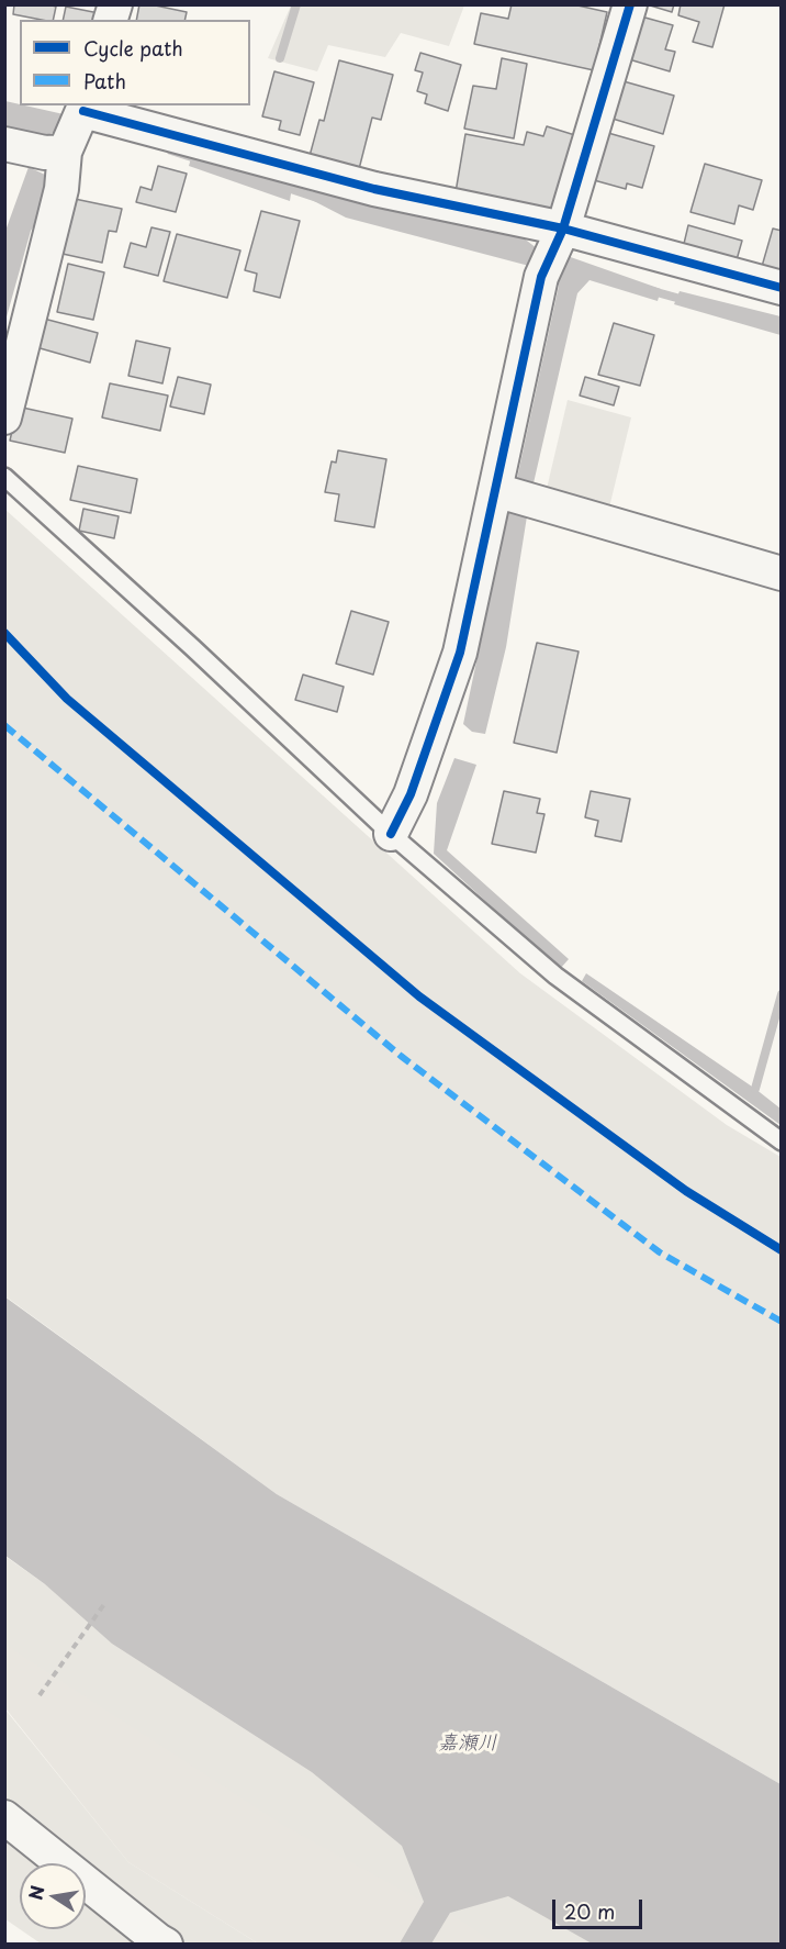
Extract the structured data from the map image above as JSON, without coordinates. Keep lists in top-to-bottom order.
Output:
{
  "water": ["嘉瀬川"],
  "legend": ["Cycle path", "Path"],
  "scale_bar": "20 m",
  "north": "left"
}
